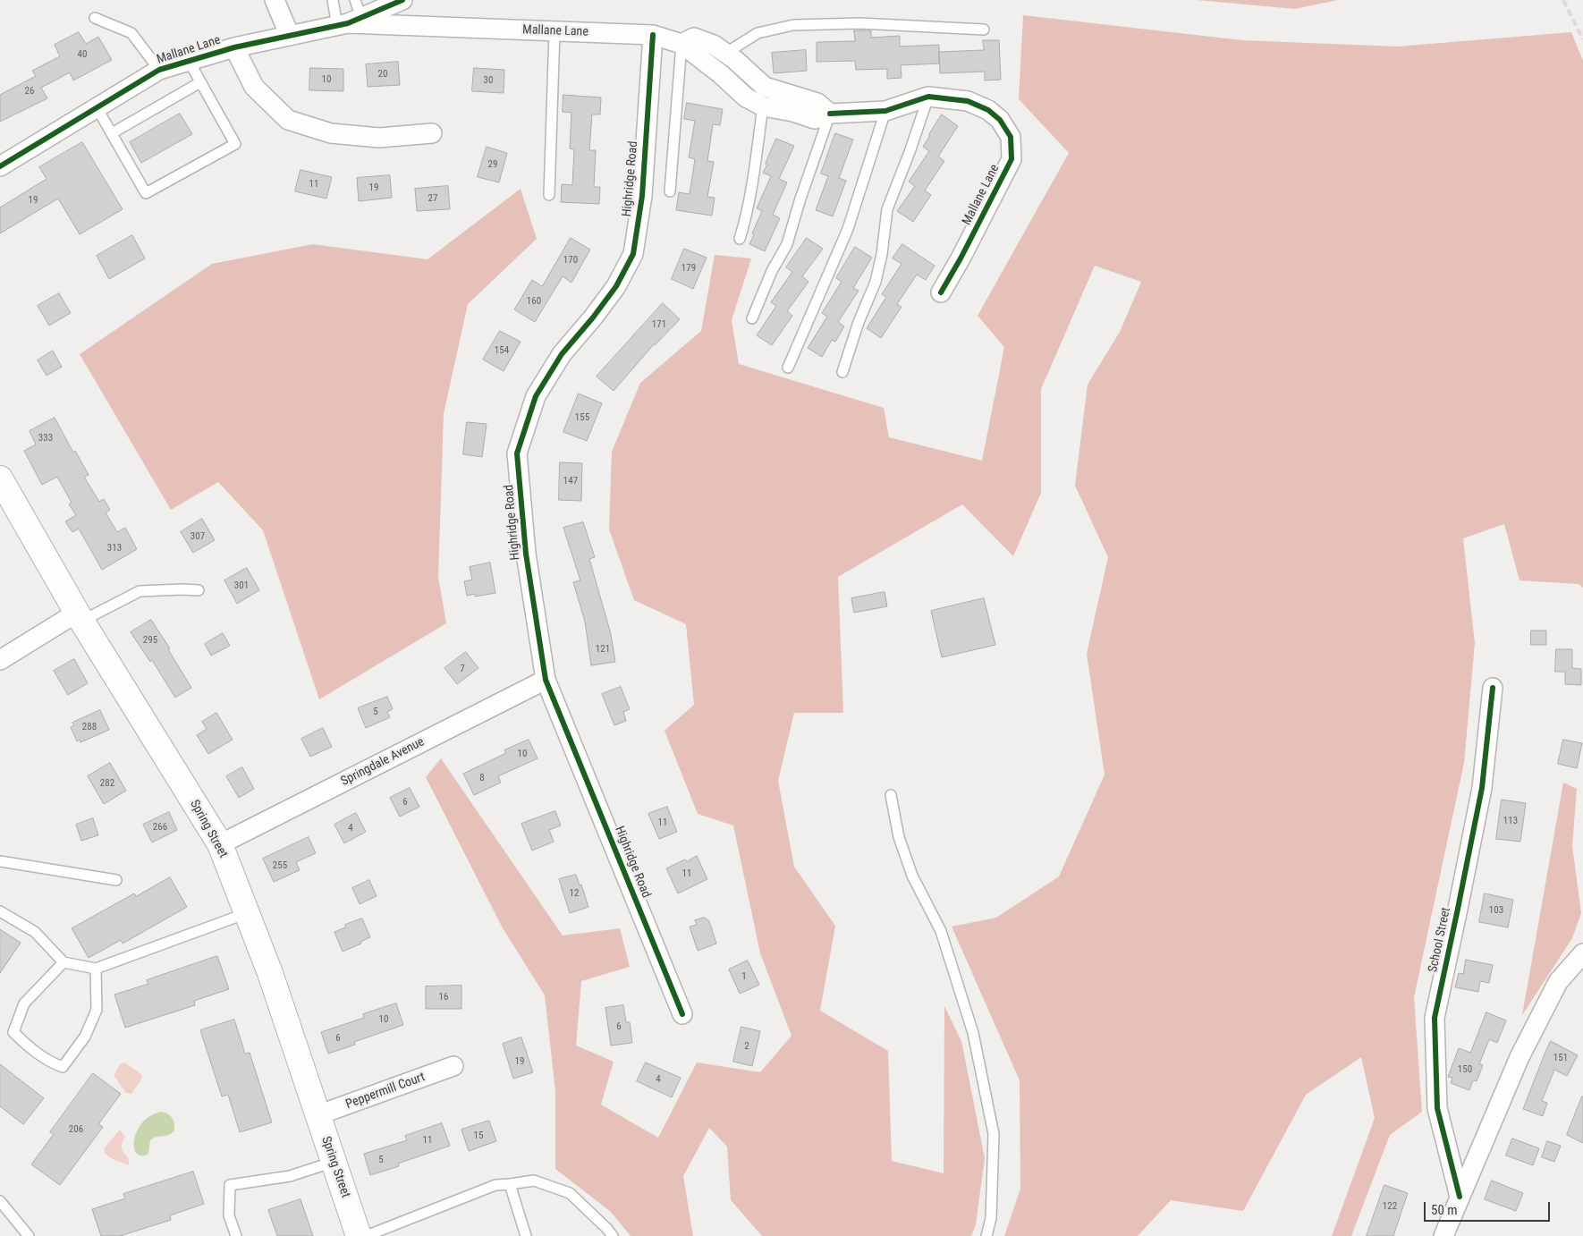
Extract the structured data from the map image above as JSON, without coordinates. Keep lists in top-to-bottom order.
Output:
{
  "streets": {
    "main road": ["Spring Street"],
    "street": [
      "Mallane Lane",
      "Highridge Road",
      "Springdale Avenue",
      "School Street",
      "Peppermill Court"
    ]
  },
  "crossings": [
    ["Mallane Lane", "Highridge Road"],
    ["Highridge Road", "Springdale Avenue"],
    ["Springdale Avenue", "Spring Street"],
    ["Spring Street", "Peppermill Court"]
  ],
  "house_numbers": [
    "40",
    "20",
    "10",
    "30",
    "26",
    "29",
    "11",
    "19",
    "27",
    "19",
    "170",
    "179",
    "160",
    "171",
    "154",
    "155",
    "333",
    "147",
    "307",
    "313",
    "301",
    "295",
    "121",
    "7",
    "5",
    "288",
    "10",
    "8",
    "282",
    "6",
    "113",
    "11",
    "266",
    "4",
    "255",
    "11",
    "12",
    "103",
    "1",
    "16",
    "10",
    "6",
    "6",
    "2",
    "151",
    "19",
    "150",
    "4",
    "206",
    "15",
    "11",
    "5",
    "122"
  ],
  "scale_bar": "50 m"
}
